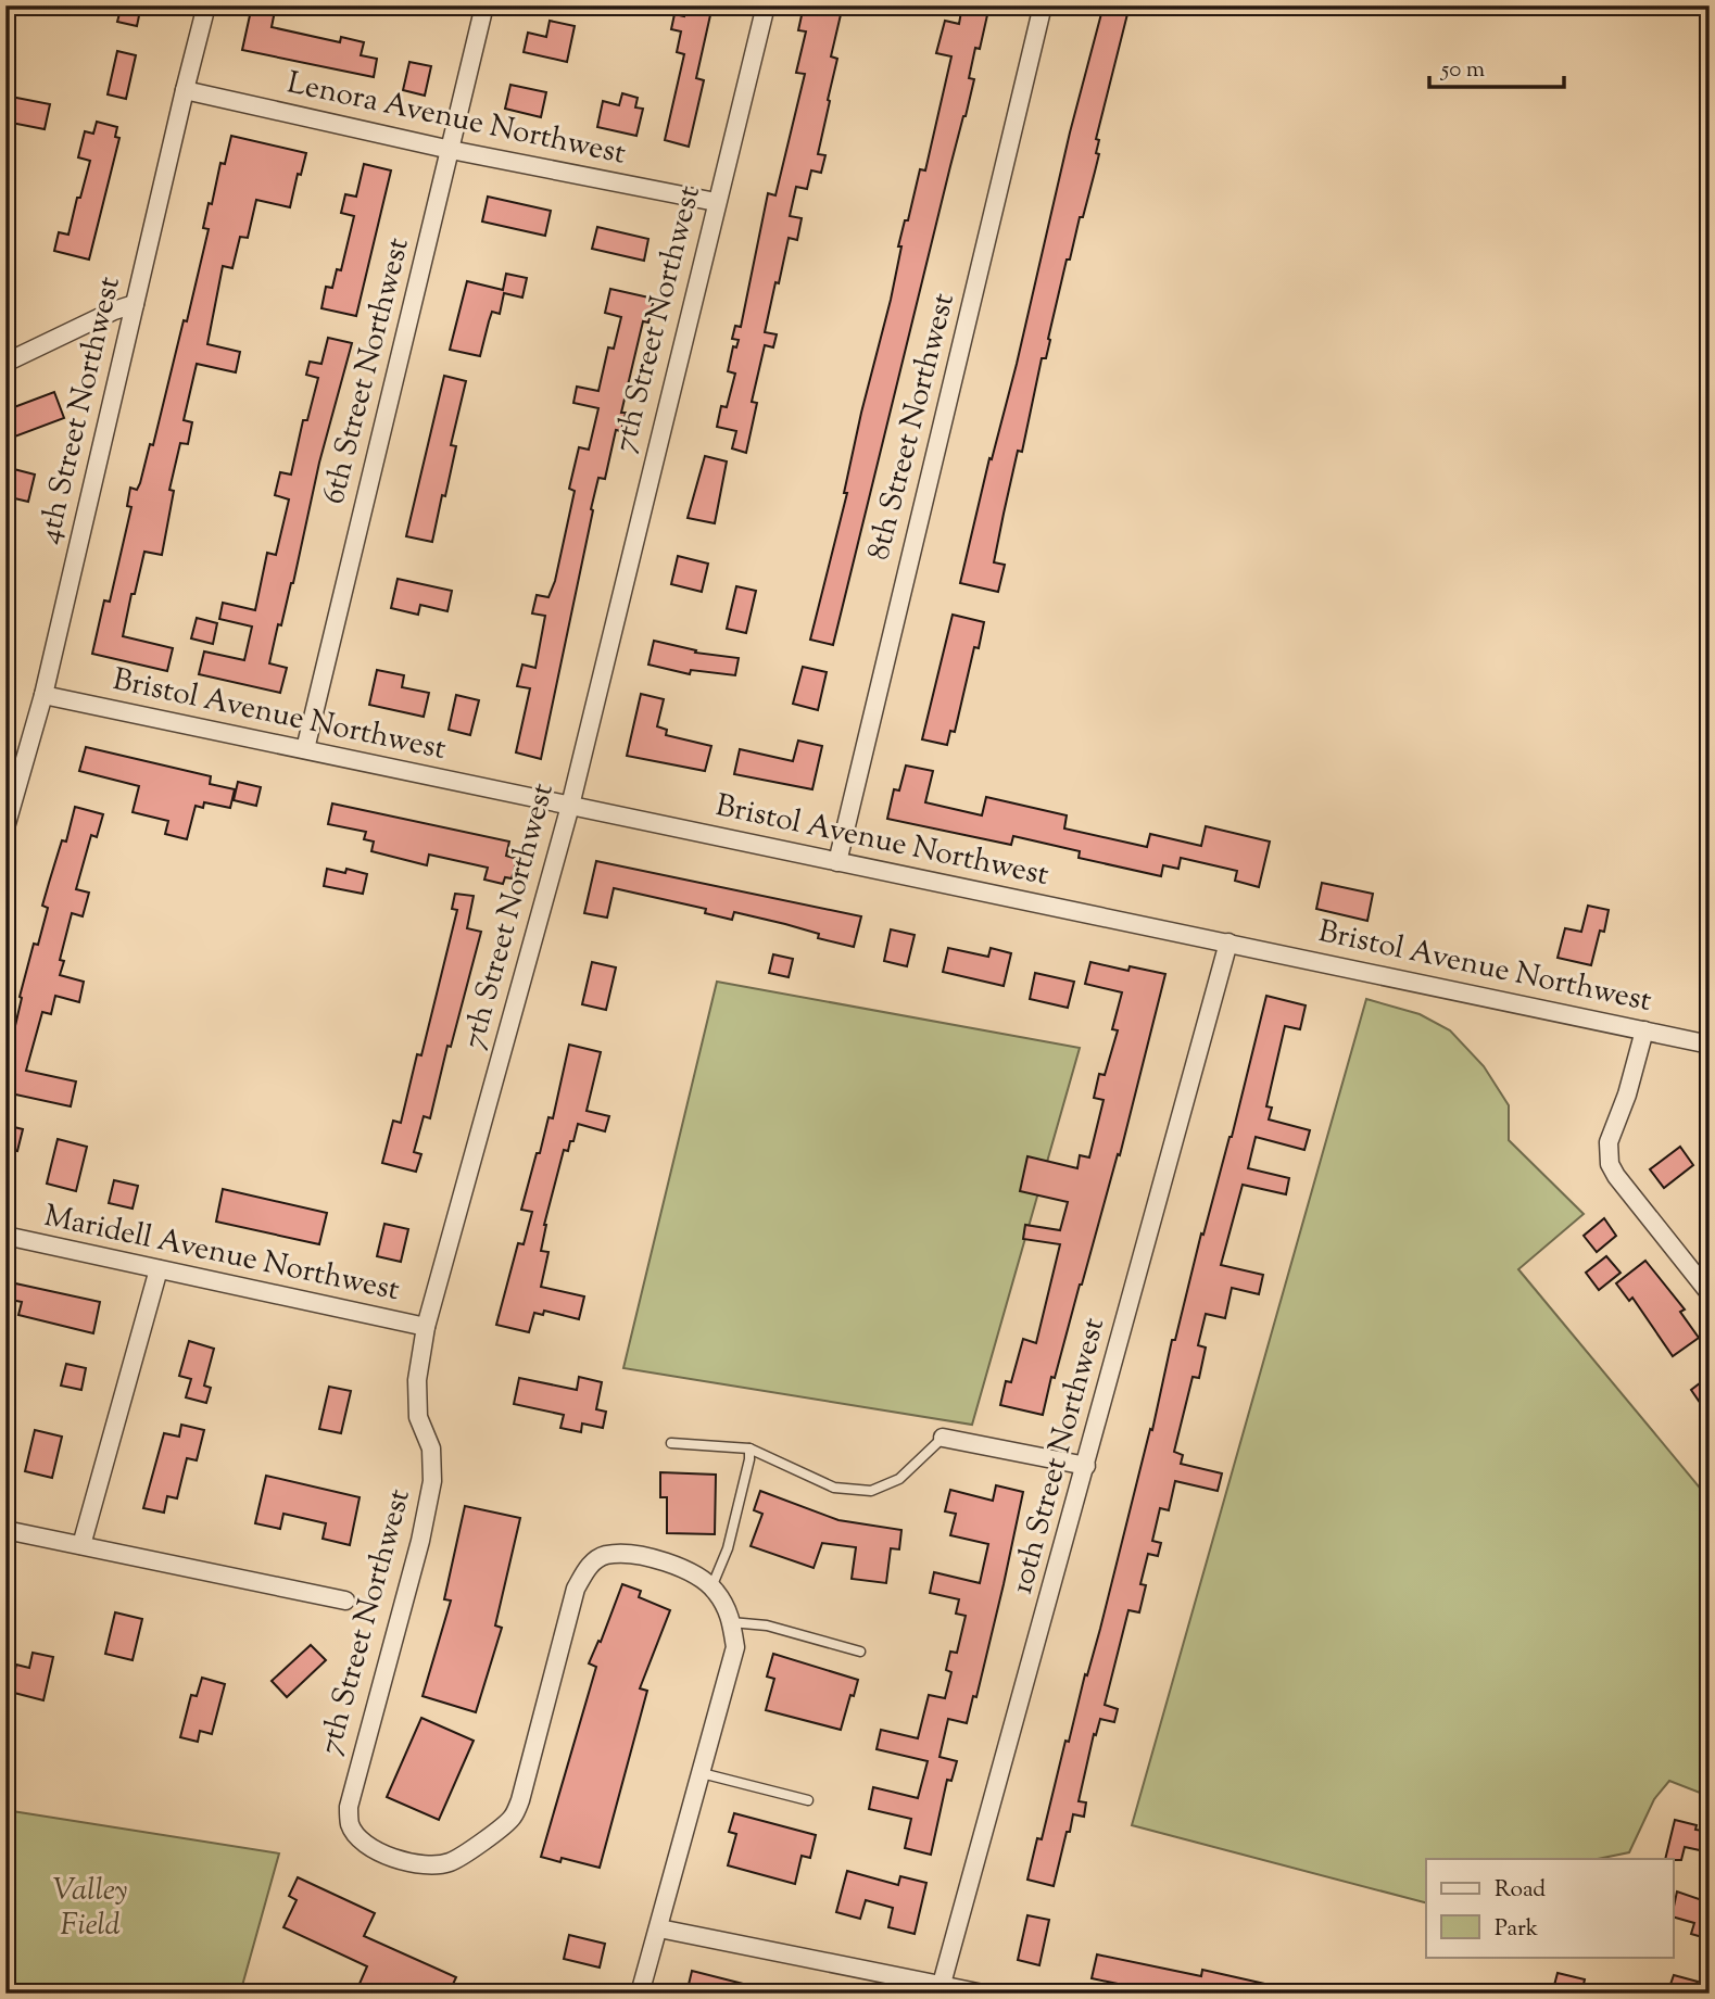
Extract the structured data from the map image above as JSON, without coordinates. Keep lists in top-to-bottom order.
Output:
{
  "streets": {
    "street": [
      "Lenora Avenue Northwest",
      "7th Street Northwest",
      "6th Street Northwest",
      "4th Street Northwest",
      "8th Street Northwest",
      "Bristol Avenue Northwest",
      "Maridell Avenue Northwest",
      "10th Street Northwest"
    ]
  },
  "crossings": [
    ["Lenora Avenue Northwest", "7th Street Northwest"],
    ["Lenora Avenue Northwest", "6th Street Northwest"],
    ["Lenora Avenue Northwest", "4th Street Northwest"],
    ["7th Street Northwest", "Bristol Avenue Northwest"],
    ["7th Street Northwest", "Maridell Avenue Northwest"],
    ["6th Street Northwest", "Bristol Avenue Northwest"],
    ["4th Street Northwest", "Bristol Avenue Northwest"],
    ["8th Street Northwest", "Bristol Avenue Northwest"],
    ["Bristol Avenue Northwest", "10th Street Northwest"]
  ],
  "parks": ["Valley Field"],
  "legend": ["Road", "Park"],
  "scale_bar": "50 m"
}
